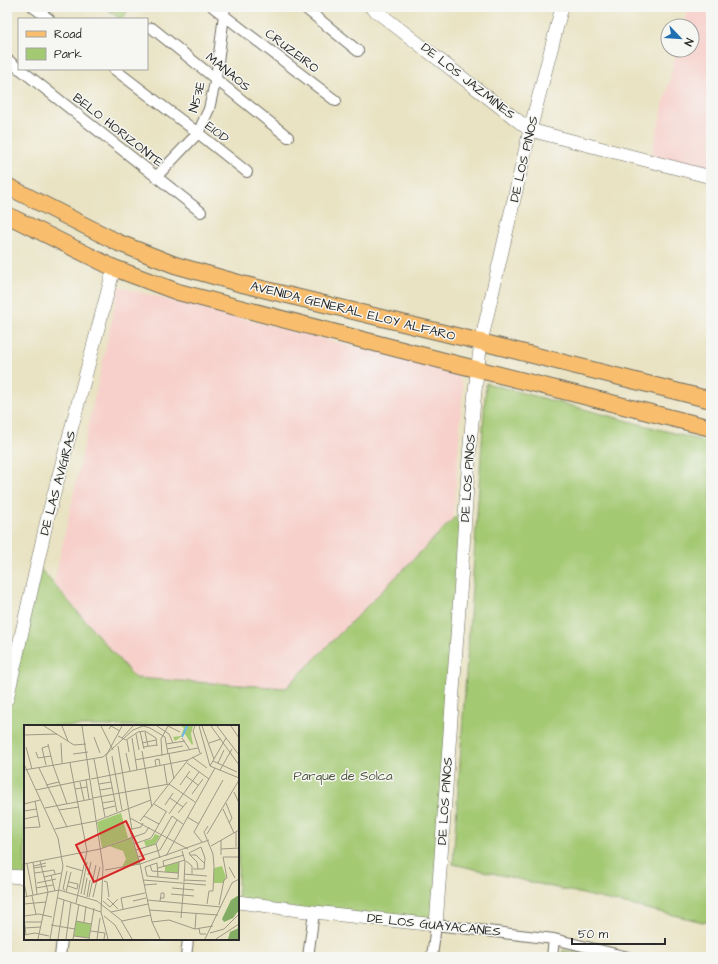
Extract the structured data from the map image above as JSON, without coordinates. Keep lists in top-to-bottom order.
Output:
{
  "streets": {
    "main road": ["AVENIDA GENERAL ELOY ALFARO"],
    "street": [
      "CRUZEIRO",
      "MANAOS",
      "DE LOS JAZMINES",
      "N53E",
      "BELO HORIZONTE",
      "E10D",
      "DE LOS PINOS",
      "DE LAS AVIGIRAS",
      "DE LOS GUAYACANES"
    ]
  },
  "crossings": [
    ["CRUZEIRO", "N53E"],
    ["MANAOS", "N53E"],
    ["DE LOS JAZMINES", "DE LOS PINOS"],
    ["N53E", "BELO HORIZONTE"],
    ["N53E", "E10D"],
    ["DE LOS PINOS", "AVENIDA GENERAL ELOY ALFARO"],
    ["DE LOS PINOS", "DE LOS GUAYACANES"],
    ["AVENIDA GENERAL ELOY ALFARO", "DE LAS AVIGIRAS"]
  ],
  "parks": ["Parque de Solca"],
  "legend": ["Road", "Park"],
  "scale_bar": "50 m",
  "north": "bottom right"
}
